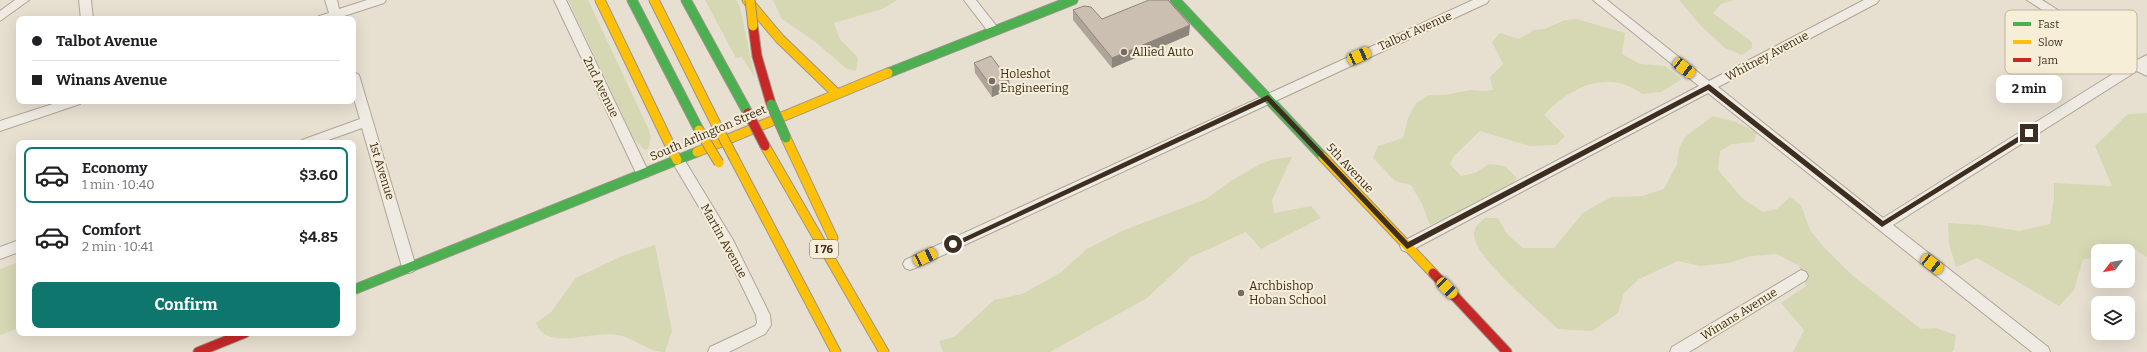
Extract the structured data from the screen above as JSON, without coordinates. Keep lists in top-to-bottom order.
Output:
{
  "streets": {
    "main road": ["South Arlington Street", "5th Avenue", "I 76"],
    "street": [
      "Talbot Avenue",
      "Whitney Avenue",
      "2nd Avenue",
      "1st Avenue",
      "Martin Avenue",
      "Winans Avenue"
    ]
  },
  "crossings": [
    ["Talbot Avenue", "5th Avenue"],
    ["Whitney Avenue", "5th Avenue"],
    ["2nd Avenue", "South Arlington Street"],
    ["South Arlington Street", "1st Avenue"],
    ["South Arlington Street", "Martin Avenue"]
  ],
  "places": ["Allied Auto", "Holeshot Engineering", "Archbishop Hoban School"],
  "legend": ["Fast", "Slow", "Jam"],
  "north": "bottom left",
  "page": {
    "banner": ["Talbot Avenue", "Winans Avenue"],
    "bubble": "2 min",
    "list": [
      {
        "name": "Economy",
        "note": "1 min · 10:40",
        "value": "$3.60"
      },
      {
        "name": "Comfort",
        "note": "2 min · 10:41",
        "value": "$4.85"
      }
    ],
    "buttons": "Confirm"
  }
}
